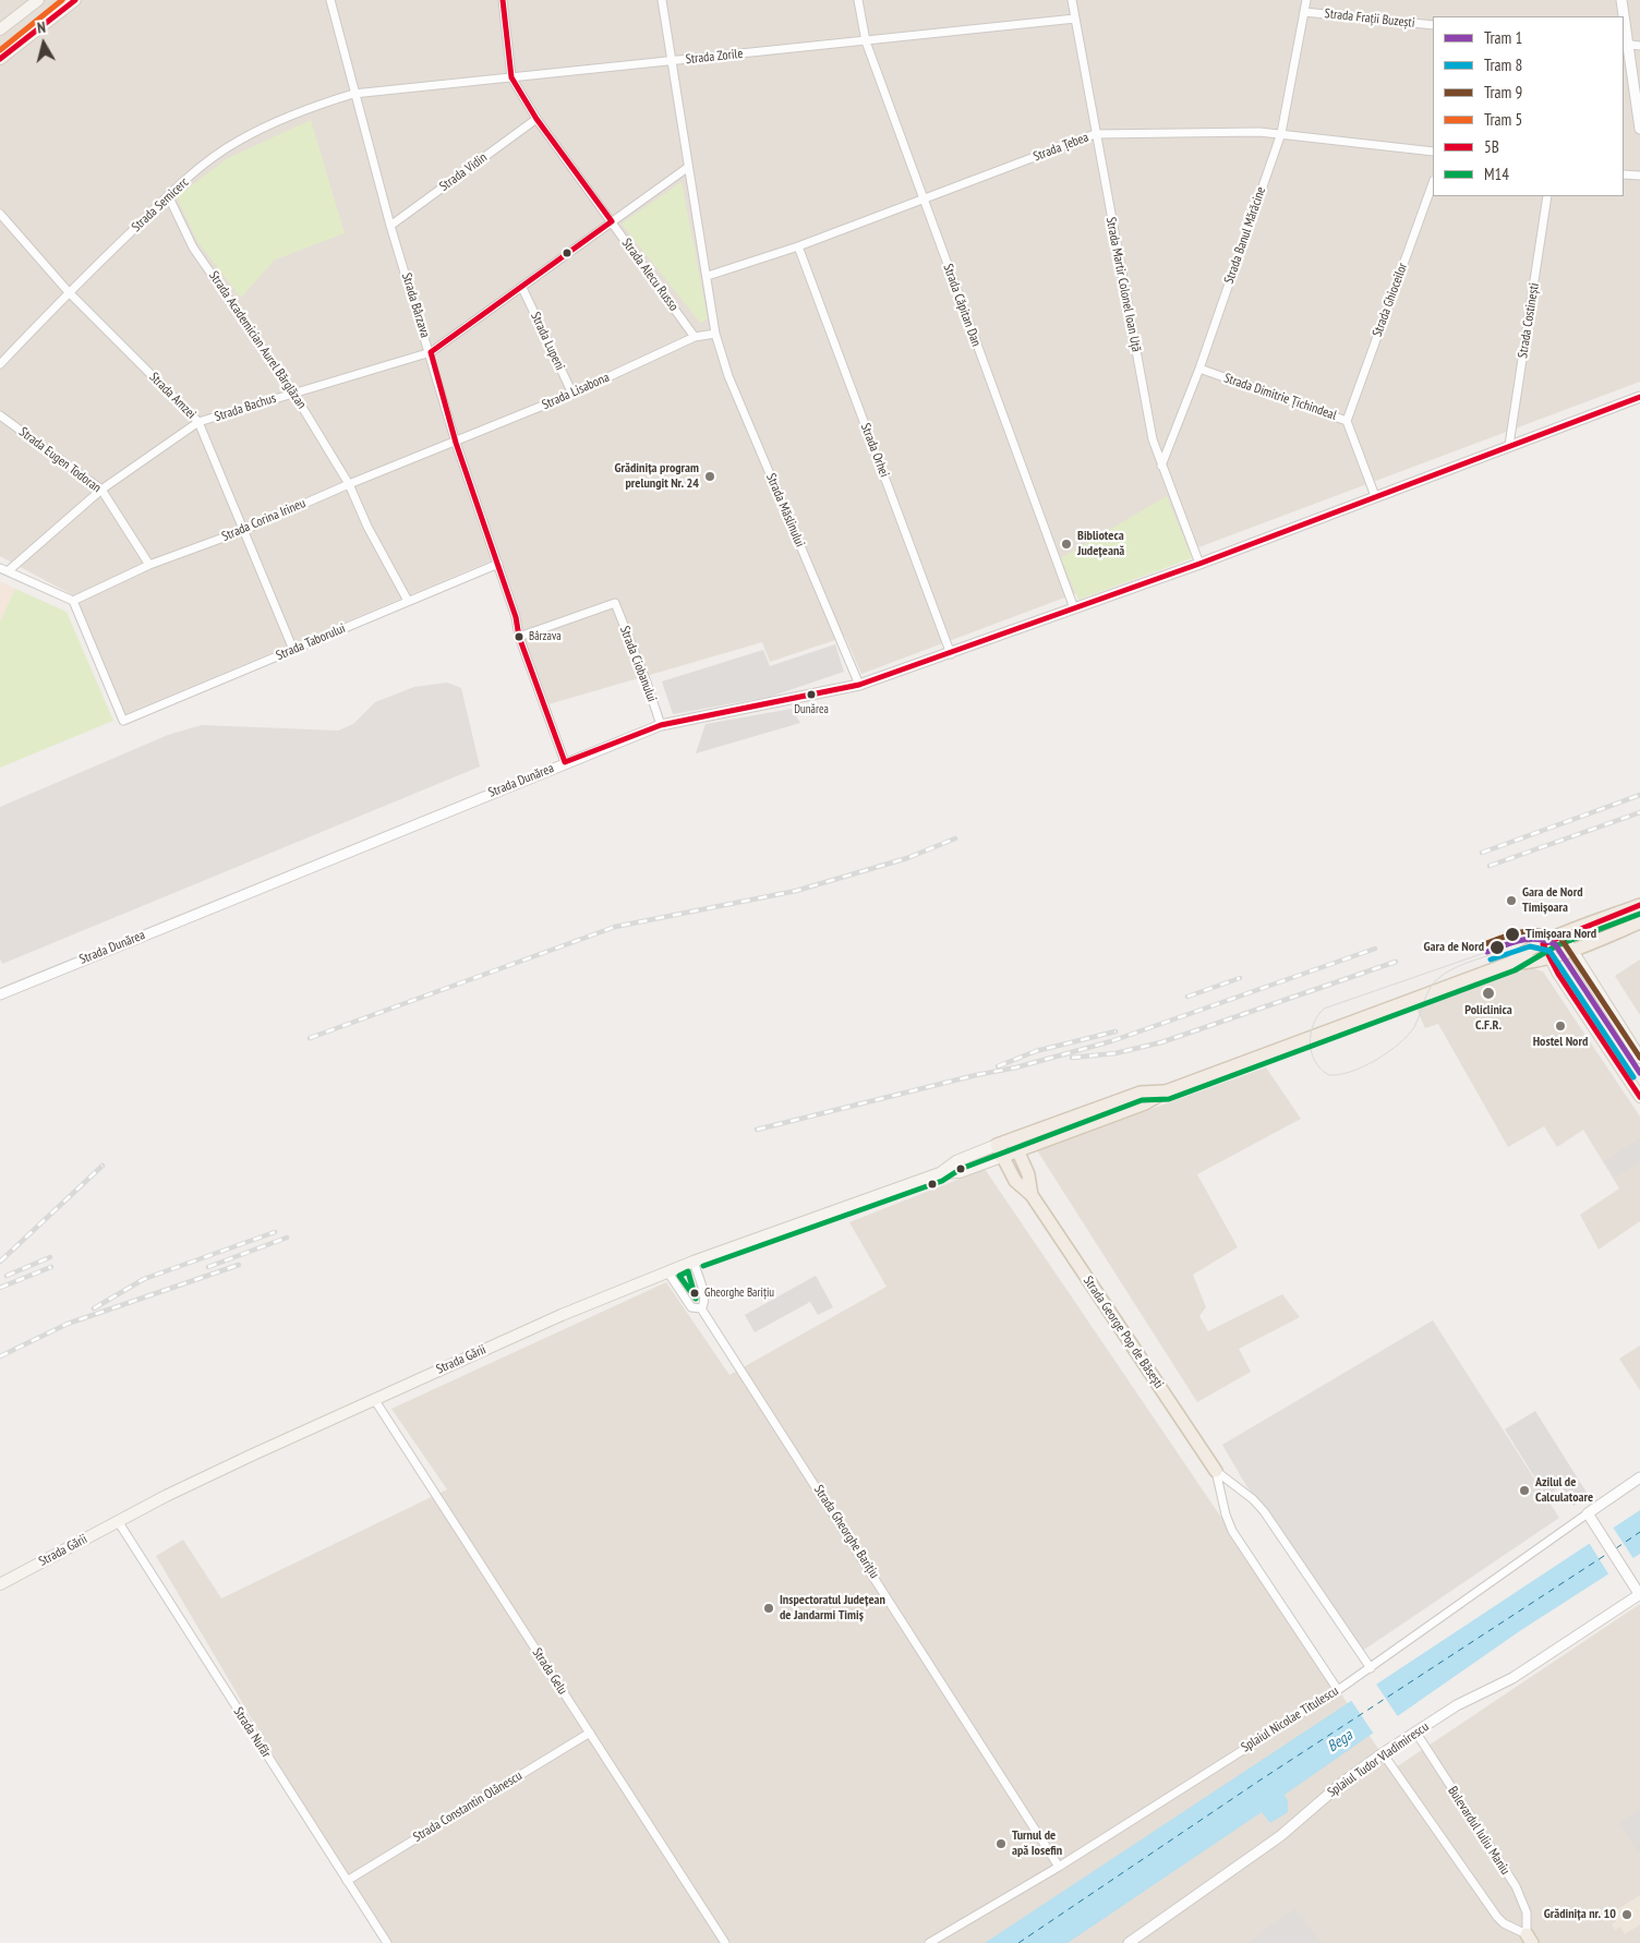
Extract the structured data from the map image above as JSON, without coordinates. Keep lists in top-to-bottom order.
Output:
{
  "streets": {
    "main road": ["Strada George Pop de Băsești", "Strada Gării"],
    "street": [
      "Strada Frații Buzești",
      "Strada Zorile",
      "Strada Țebea",
      "Strada Vidin",
      "Strada Semicerc",
      "Strada Banul Mărăcine",
      "Strada Alecu Russo",
      "Strada Martir Colonel Ioan Uță",
      "Strada Ghioceilor",
      "Strada Bârzava",
      "Strada Căpitan Dan",
      "Strada Costinești",
      "Strada Academician Aurel Bărglăzan",
      "Strada Lupeni",
      "Strada Lisabona",
      "Strada Amzei",
      "Strada Dimitrie Țichindeal",
      "Strada Bachus",
      "Strada Orhei",
      "Strada Eugen Todoran",
      "Strada Măslinului",
      "Strada Corina Irineu",
      "Strada Taborului",
      "Strada Ciobanului",
      "Strada Dunărea",
      "Strada Gheorghe Barițiu",
      "Strada Gelu",
      "Splaiul Nicolae Titulescu",
      "Strada Nufăr",
      "Splaiul Tudor Vladimirescu",
      "Strada Constantin Olănescu",
      "Bulevardul Iuliu Maniu"
    ]
  },
  "crossings": [
    ["Strada Frații Buzești", "Strada Banul Mărăcine"],
    ["Strada Zorile", "Strada Semicerc"],
    ["Strada Zorile", "Strada Alecu Russo"],
    ["Strada Zorile", "Strada Martir Colonel Ioan Uță"],
    ["Strada Zorile", "Strada Bârzava"],
    ["Strada Zorile", "Strada Căpitan Dan"],
    ["Strada Zorile", "Strada Măslinului"],
    ["Strada Țebea", "Strada Banul Mărăcine"],
    ["Strada Țebea", "Strada Martir Colonel Ioan Uță"],
    ["Strada Țebea", "Strada Căpitan Dan"],
    ["Strada Țebea", "Strada Orhei"],
    ["Strada Țebea", "Strada Măslinului"],
    ["Strada Vidin", "Strada Alecu Russo"],
    ["Strada Vidin", "Strada Bârzava"],
    ["Strada Semicerc", "Strada Bârzava"],
    ["Strada Semicerc", "Strada Academician Aurel Bărglăzan"],
    ["Strada Semicerc", "Strada Amzei"],
    ["Strada Banul Mărăcine", "Strada Martir Colonel Ioan Uță"],
    ["Strada Banul Mărăcine", "Strada Dimitrie Țichindeal"],
    ["Strada Alecu Russo", "Strada Lisabona"],
    ["Strada Alecu Russo", "Strada Bachus"],
    ["Strada Martir Colonel Ioan Uță", "Strada Dunărea"],
    ["Strada Ghioceilor", "Strada Dimitrie Țichindeal"],
    ["Strada Bârzava", "Strada Lisabona"],
    ["Strada Bârzava", "Strada Bachus"],
    ["Strada Bârzava", "Strada Corina Irineu"],
    ["Strada Bârzava", "Strada Taborului"],
    ["Strada Bârzava", "Strada Ciobanului"],
    ["Strada Bârzava", "Strada Dunărea"],
    ["Strada Căpitan Dan", "Strada Dunărea"],
    ["Strada Costinești", "Strada Dunărea"],
    ["Strada Academician Aurel Bărglăzan", "Strada Bachus"],
    ["Strada Academician Aurel Bărglăzan", "Strada Corina Irineu"],
    ["Strada Academician Aurel Bărglăzan", "Strada Taborului"],
    ["Strada Lupeni", "Strada Lisabona"],
    ["Strada Lupeni", "Strada Bachus"],
    ["Strada Lisabona", "Strada Corina Irineu"],
    ["Strada Amzei", "Strada Bachus"],
    ["Strada Amzei", "Strada Corina Irineu"],
    ["Strada Amzei", "Strada Taborului"],
    ["Strada Dimitrie Țichindeal", "Strada Dunărea"],
    ["Strada Bachus", "Strada Eugen Todoran"],
    ["Strada Bachus", "Strada Măslinului"],
    ["Strada Orhei", "Strada Dunărea"],
    ["Strada Eugen Todoran", "Strada Corina Irineu"],
    ["Strada Măslinului", "Strada Dunărea"],
    ["Strada Corina Irineu", "Strada Taborului"],
    ["Strada Ciobanului", "Strada Dunărea"],
    ["Strada George Pop de Băsești", "Strada Gării"],
    ["Strada George Pop de Băsești", "Splaiul Nicolae Titulescu"],
    ["Strada Gării", "Strada Gheorghe Barițiu"],
    ["Strada Gării", "Strada Gelu"],
    ["Strada Gării", "Strada Nufăr"],
    ["Strada Gheorghe Barițiu", "Splaiul Nicolae Titulescu"],
    ["Strada Gelu", "Strada Constantin Olănescu"],
    ["Strada Nufăr", "Strada Constantin Olănescu"],
    ["Splaiul Tudor Vladimirescu", "Bulevardul Iuliu Maniu"]
  ],
  "water": ["Bega"],
  "places": [
    "Grădinița program prelungit Nr. 24",
    "Biblioteca Județeană",
    "Bârzava",
    "Dunărea",
    "Gara de Nord Timișoara",
    "Timișoara Nord",
    "Gara de Nord",
    "Policlinica C.F.R.",
    "Hostel Nord",
    "Gheorghe Barițiu",
    "Azilul de Calculatoare",
    "Inspectoratul Județean de Jandarmi Timiș",
    "Turnul de apă Iosefin",
    "Grădinița nr. 10"
  ],
  "lines": [
    "tram line 5",
    "transit line 5B",
    "transit line M14",
    "tram line 9",
    "tram line 1",
    "tram line 8"
  ],
  "legend": [
    "Tram 1",
    "Tram 8",
    "Tram 9",
    "Tram 5",
    "5B",
    "M14"
  ],
  "north": "top"
}
